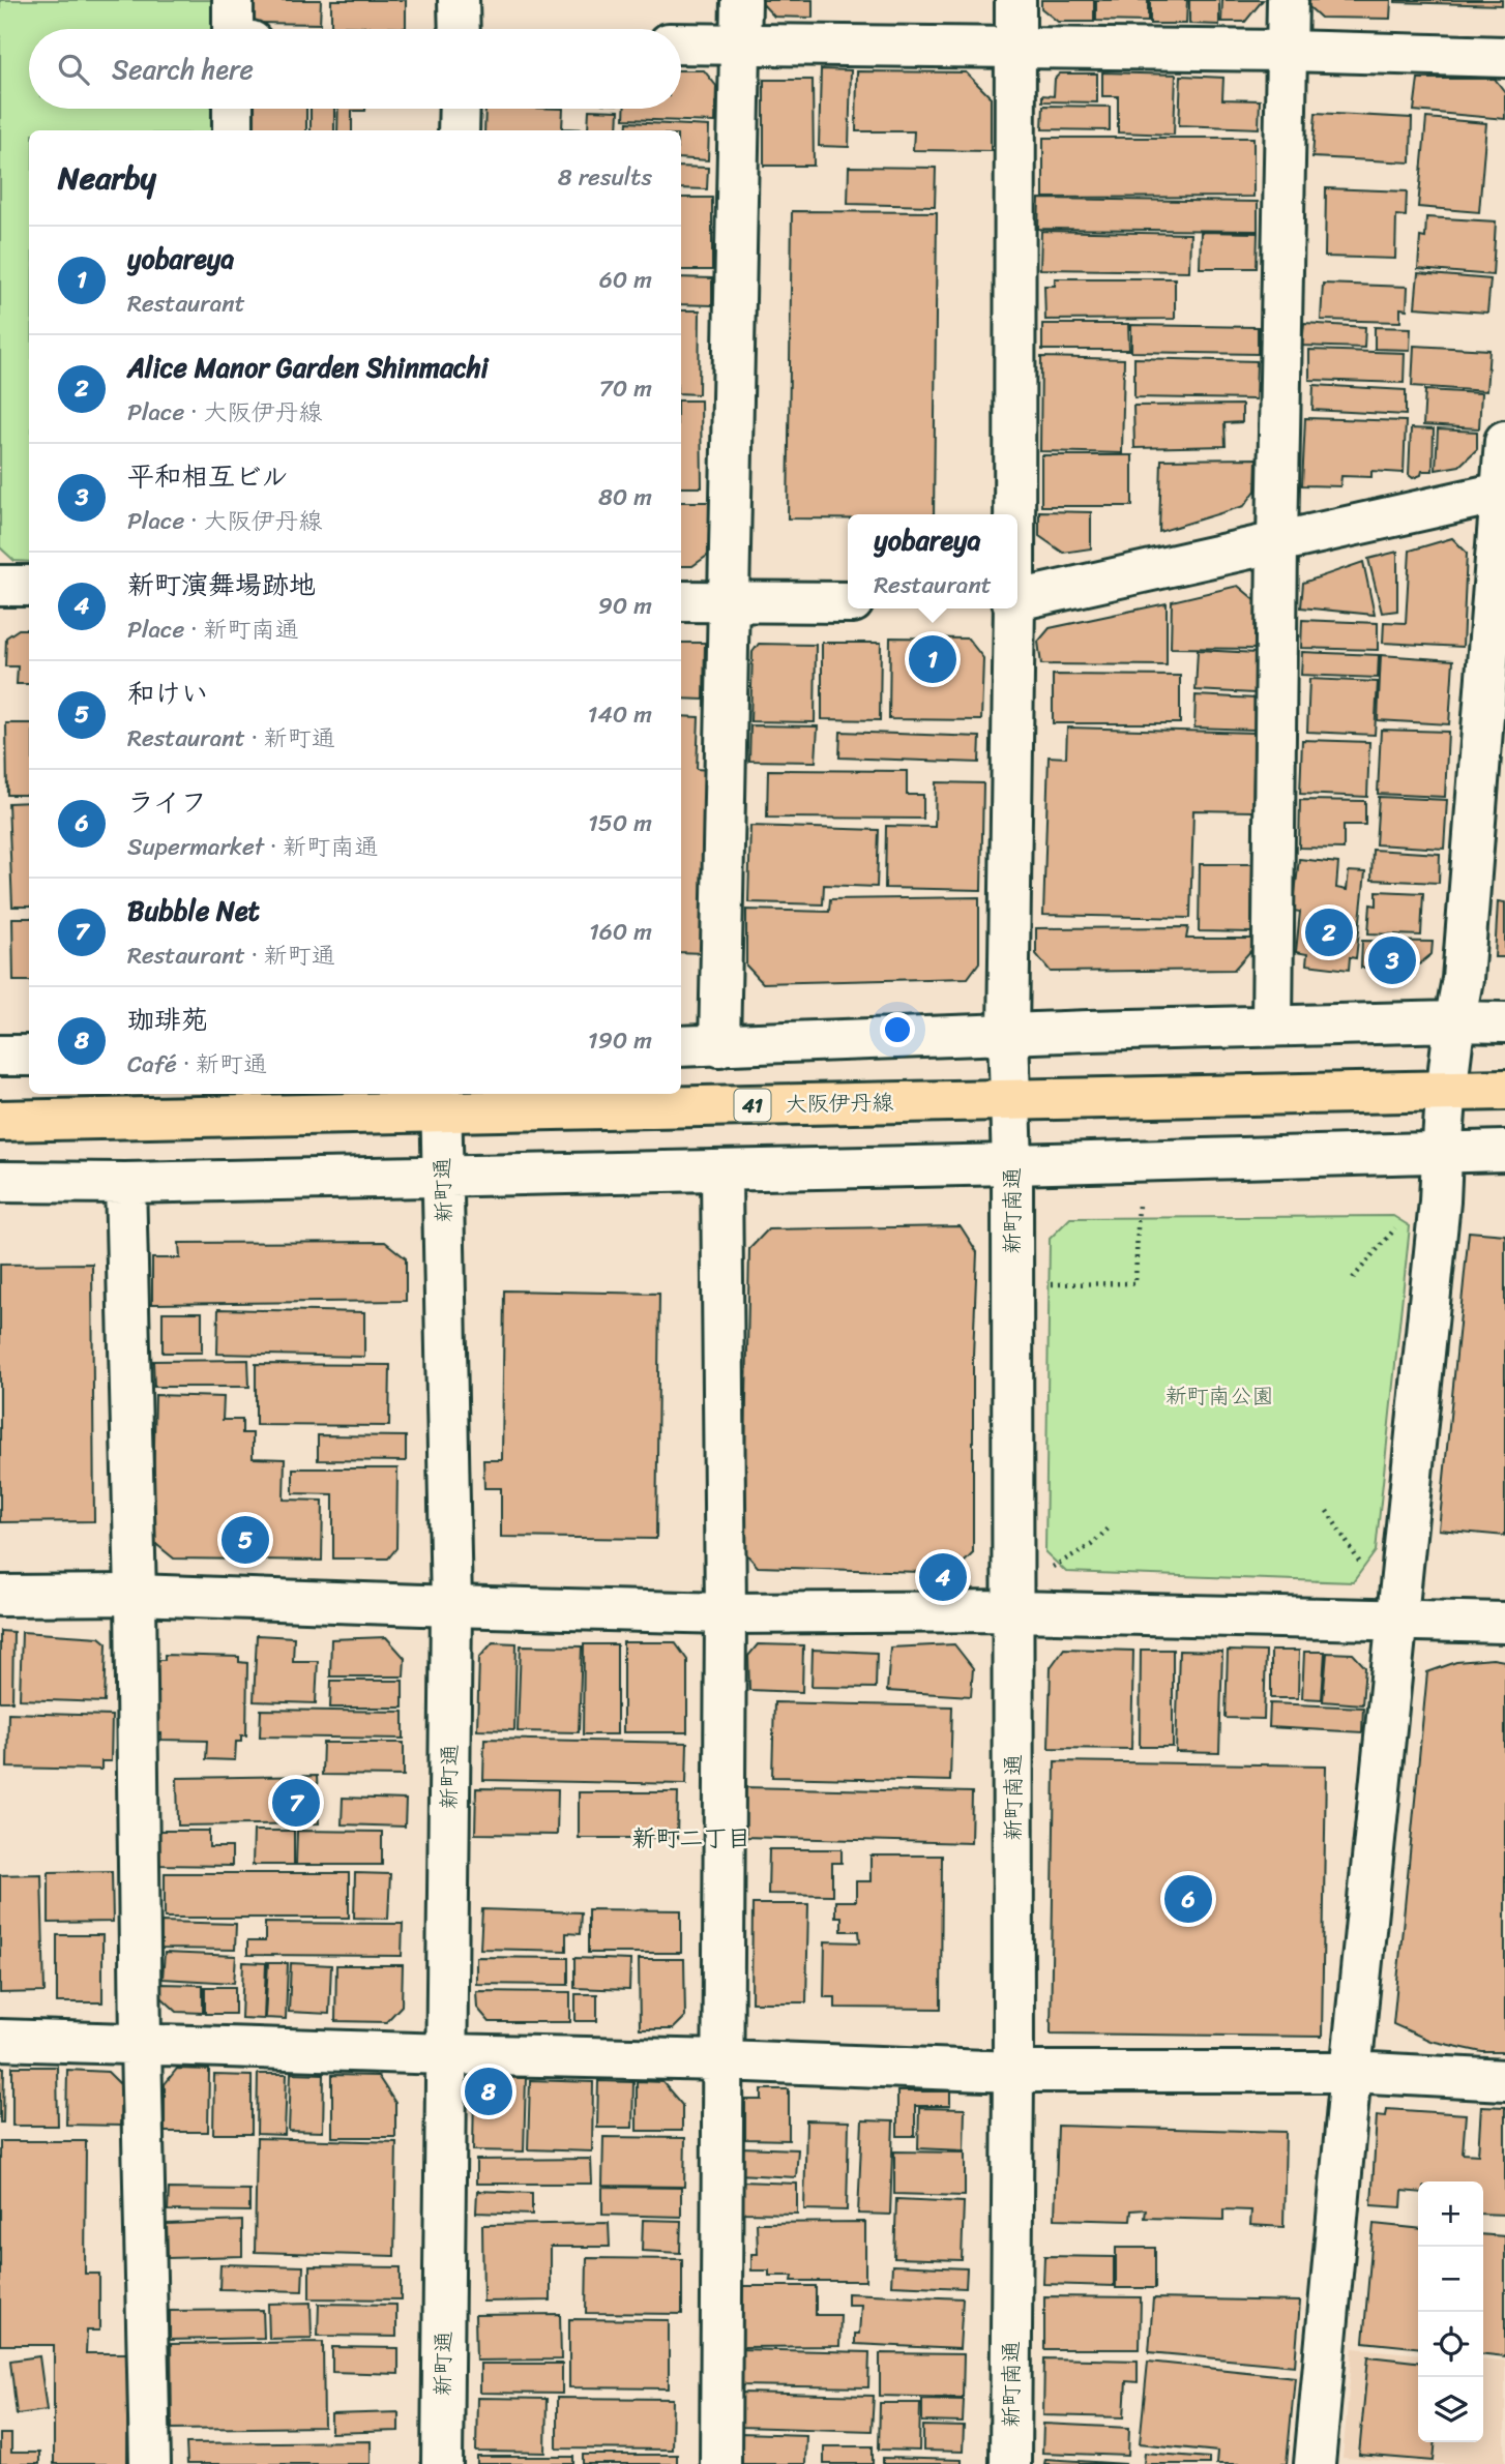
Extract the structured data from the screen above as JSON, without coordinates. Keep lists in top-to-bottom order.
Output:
{
  "streets": {
    "main road": ["大阪伊丹線", "41"],
    "street": ["新町通", "新町南通"]
  },
  "crossings": [
    ["大阪伊丹線", "新町通"],
    ["大阪伊丹線", "新町南通"]
  ],
  "districts": ["新町二丁目"],
  "parks": ["新町南公園"],
  "page": {
    "search": "Search here",
    "heading": ["Nearby", "8 results"],
    "list": [
      {
        "mark": "1",
        "name": "yobareya",
        "note": "Restaurant",
        "value": "60 m"
      },
      {
        "mark": "2",
        "name": "Alice Manor Garden Shinmachi",
        "note": "Place · 大阪伊丹線",
        "value": "70 m"
      },
      {
        "mark": "3",
        "name": "平和相互ビル",
        "note": "Place · 大阪伊丹線",
        "value": "80 m"
      },
      {
        "mark": "4",
        "name": "新町演舞場跡地",
        "note": "Place · 新町南通",
        "value": "90 m"
      },
      {
        "mark": "5",
        "name": "和けい",
        "note": "Restaurant · 新町通",
        "value": "140 m"
      },
      {
        "mark": "6",
        "name": "ライフ",
        "note": "Supermarket · 新町南通",
        "value": "150 m"
      },
      {
        "mark": "7",
        "name": "Bubble Net",
        "note": "Restaurant · 新町通",
        "value": "160 m"
      },
      {
        "mark": "8",
        "name": "珈琲苑",
        "note": "Café · 新町通",
        "value": "190 m"
      }
    ],
    "popup": ["yobareya", "Restaurant"],
    "pins": [
      "1",
      "2",
      "3",
      "5",
      "4",
      "7",
      "6",
      "8"
    ],
    "map_buttons": ["+", "−"]
  }
}
